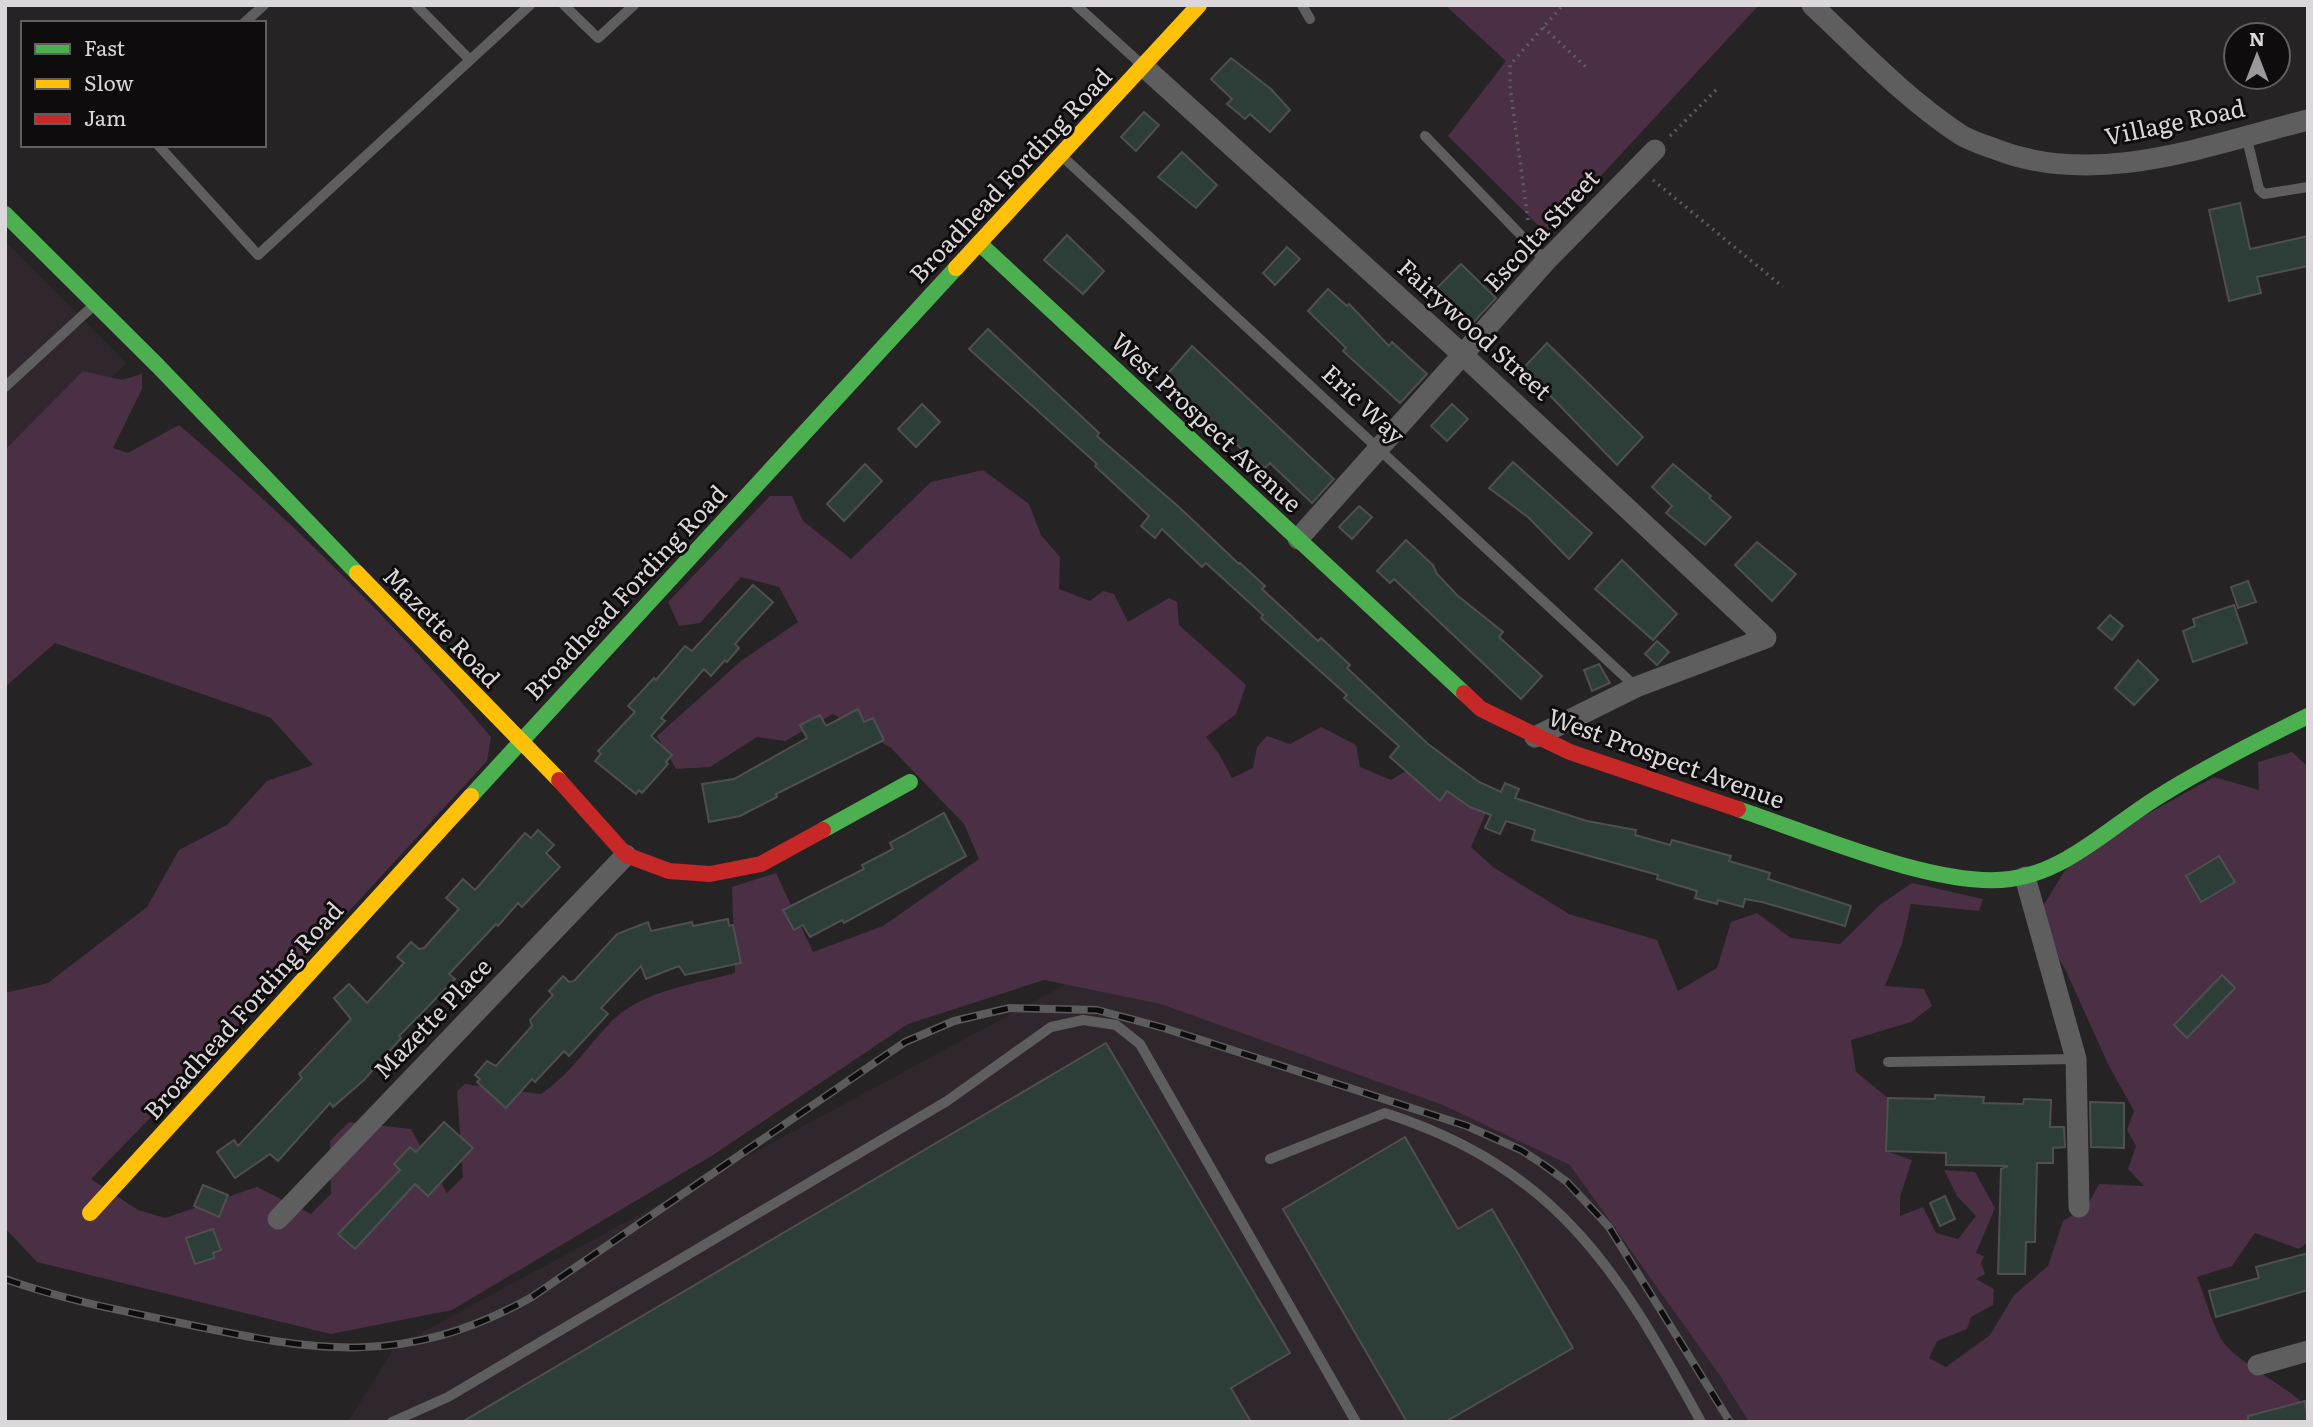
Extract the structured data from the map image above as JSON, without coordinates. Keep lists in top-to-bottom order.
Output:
{
  "streets": {
    "street": [
      "Village Road",
      "Broadhead Fording Road",
      "Escolta Street",
      "Fairywood Street",
      "West Prospect Avenue",
      "Mazette Road",
      "Mazette Place"
    ],
    "lane": ["Eric Way"]
  },
  "crossings": [
    ["Broadhead Fording Road", "Fairywood Street"],
    ["Broadhead Fording Road", "Eric Way"],
    ["Broadhead Fording Road", "West Prospect Avenue"],
    ["Broadhead Fording Road", "Mazette Road"],
    ["Escolta Street", "Fairywood Street"],
    ["Escolta Street", "Eric Way"],
    ["Escolta Street", "West Prospect Avenue"],
    ["Fairywood Street", "Eric Way"],
    ["Mazette Road", "Mazette Place"]
  ],
  "legend": ["Fast", "Slow", "Jam"],
  "north": "top"
}
